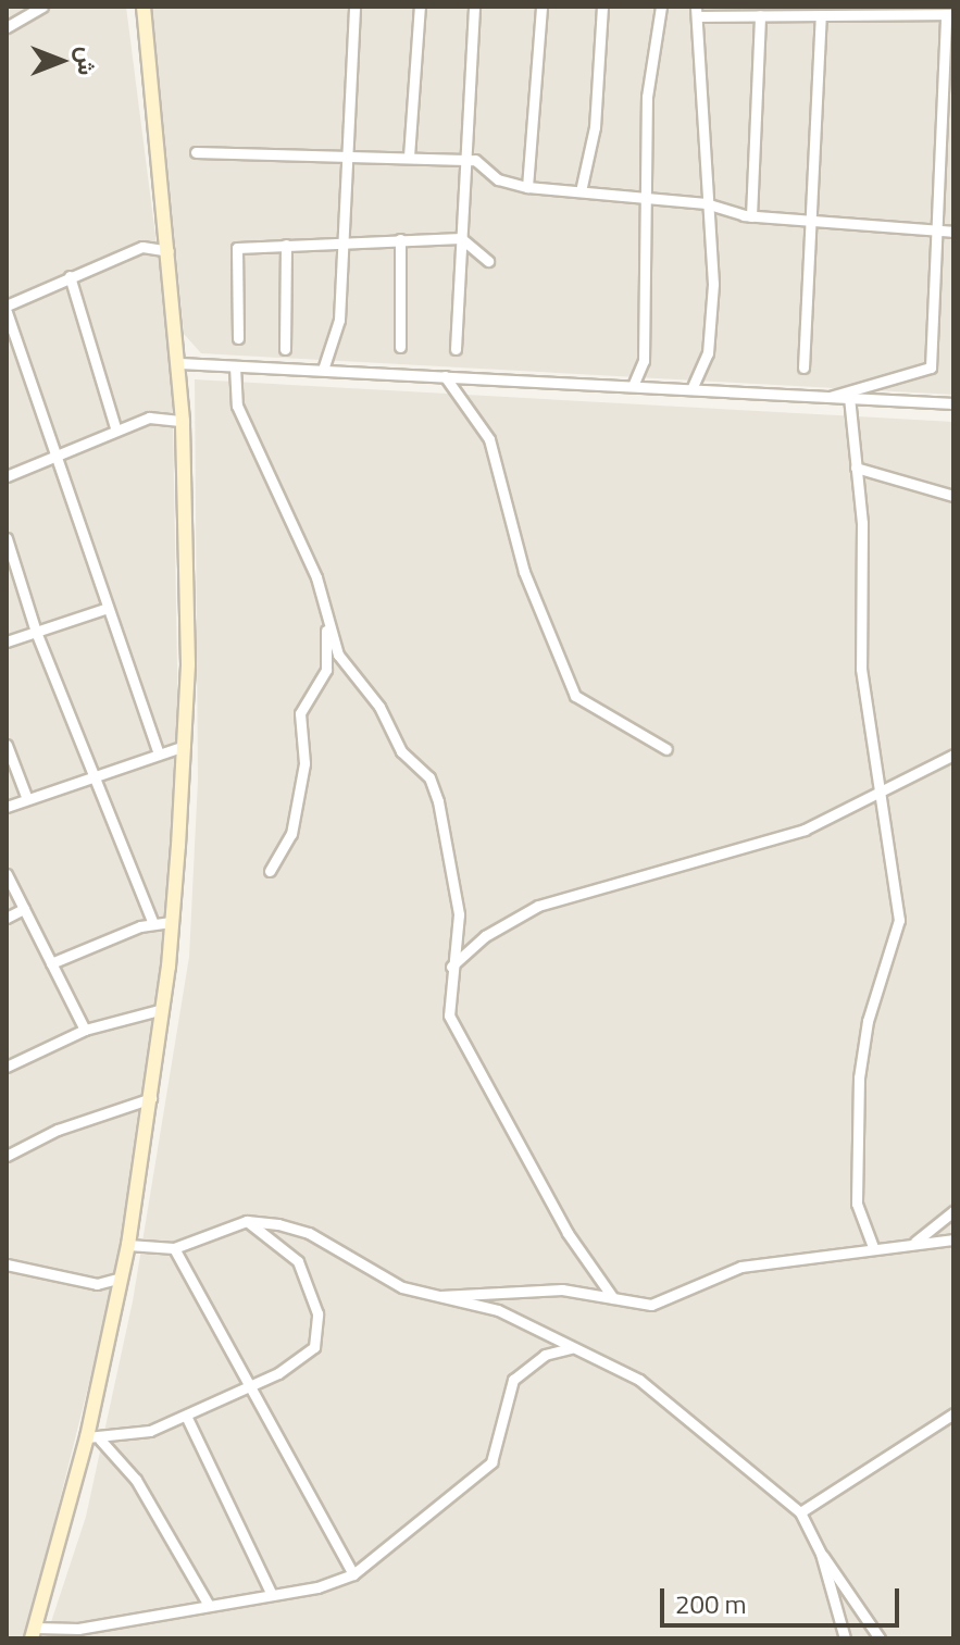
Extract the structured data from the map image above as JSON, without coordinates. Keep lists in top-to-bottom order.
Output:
{
  "scale_bar": "200 m",
  "north": "right"
}
